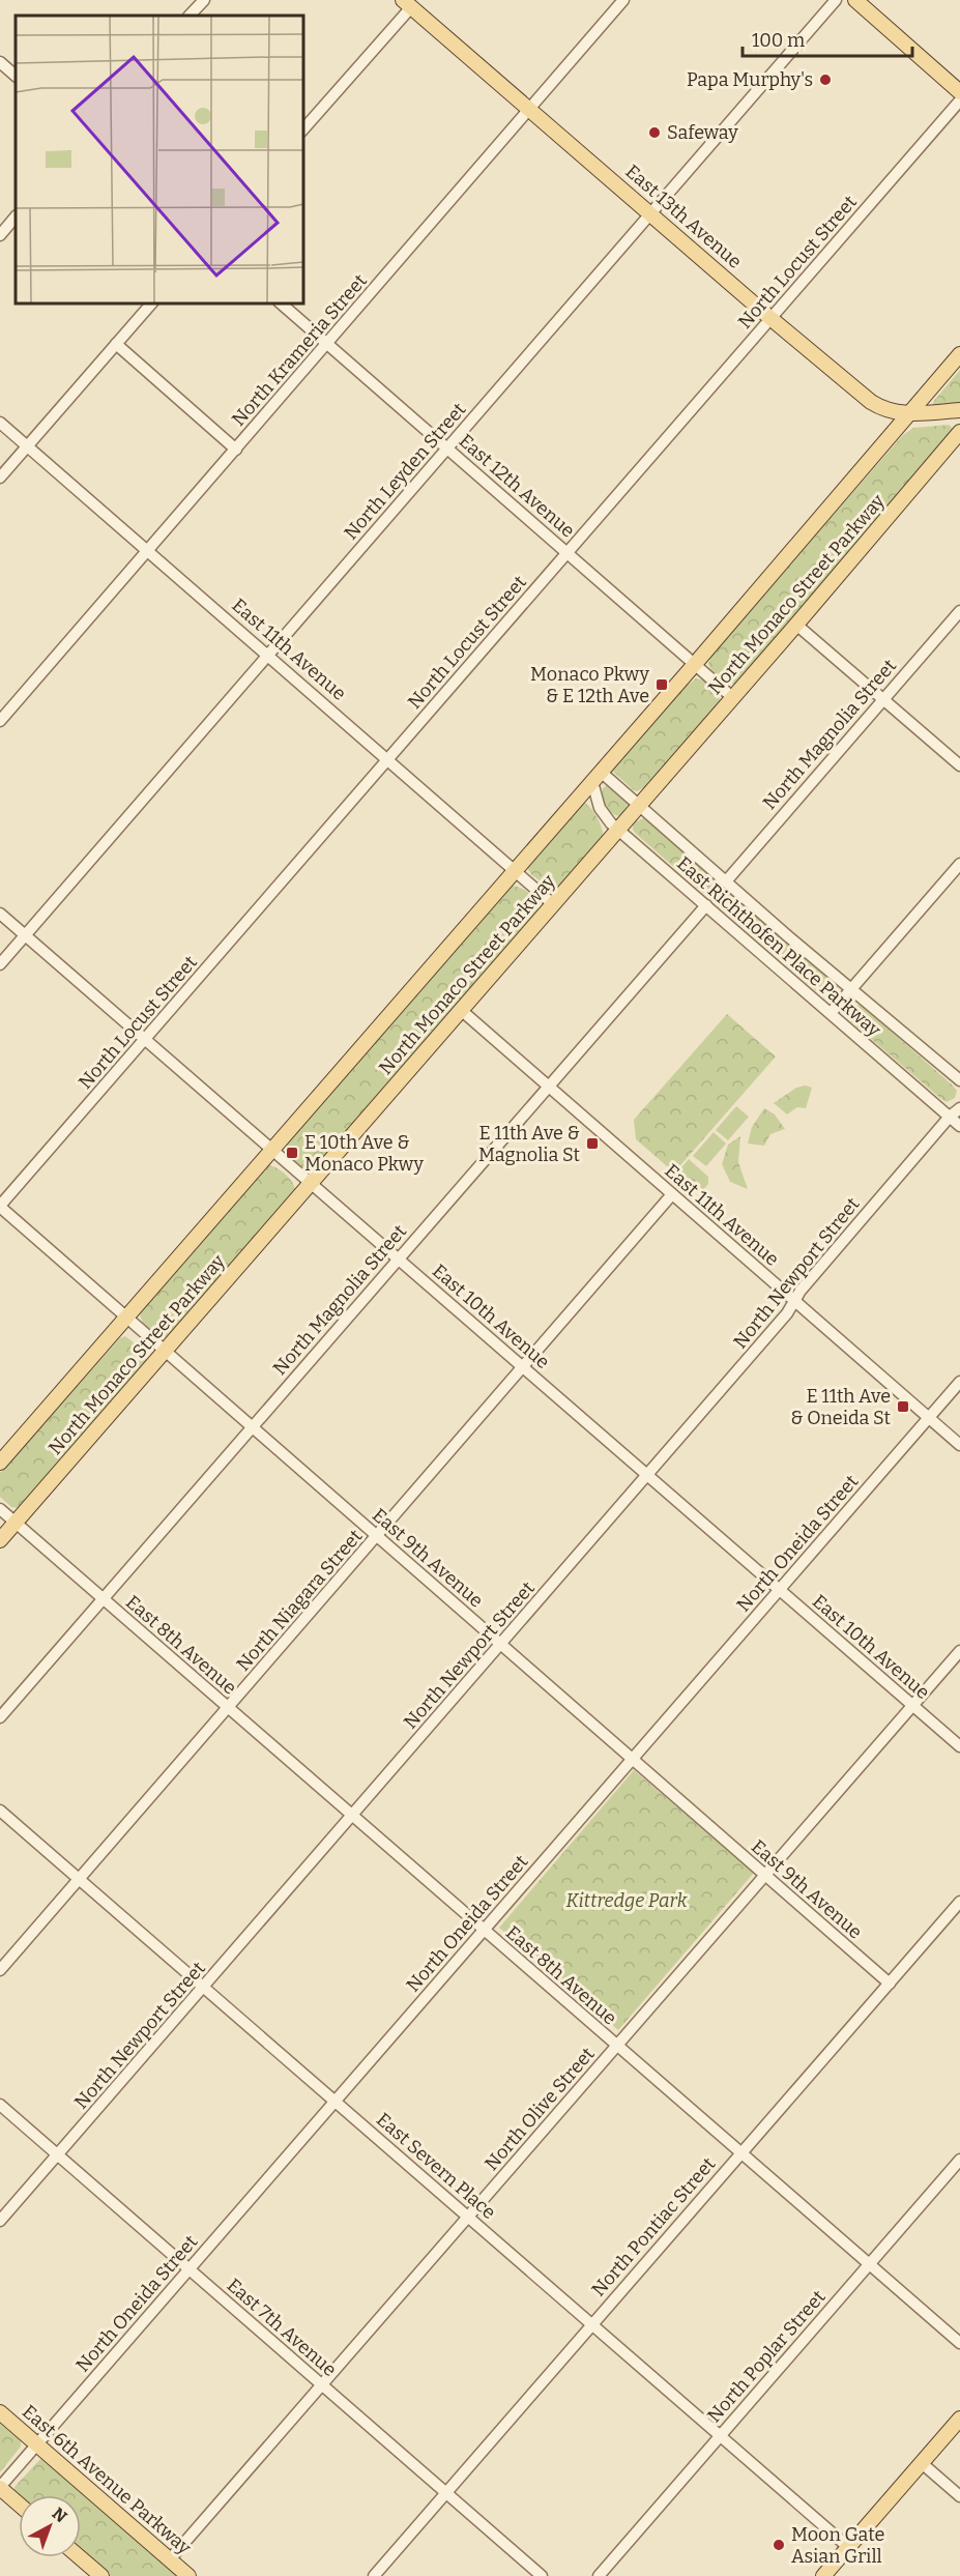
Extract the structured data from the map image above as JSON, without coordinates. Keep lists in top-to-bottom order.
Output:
{
  "streets": {
    "main road": ["East 13th Avenue", "North Monaco Street Parkway", "East 6th Avenue Parkway"],
    "street": [
      "North Locust Street",
      "North Krameria Street",
      "North Leyden Street",
      "East 12th Avenue",
      "East 11th Avenue",
      "North Magnolia Street",
      "East Richthofen Place Parkway",
      "North Newport Street",
      "East 10th Avenue",
      "North Oneida Street",
      "East 9th Avenue",
      "North Niagara Street",
      "East 8th Avenue",
      "North Olive Street",
      "East Severn Place",
      "North Pontiac Street",
      "East 7th Avenue",
      "North Poplar Street"
    ]
  },
  "crossings": [
    ["East 13th Avenue", "North Locust Street"],
    ["East 13th Avenue", "North Krameria Street"],
    ["East 13th Avenue", "North Leyden Street"],
    ["East 13th Avenue", "North Monaco Street Parkway"],
    ["North Locust Street", "East 12th Avenue"],
    ["North Locust Street", "East 11th Avenue"],
    ["North Locust Street", "East 10th Avenue"],
    ["North Locust Street", "East 9th Avenue"],
    ["North Krameria Street", "East 12th Avenue"],
    ["North Krameria Street", "East 11th Avenue"],
    ["North Leyden Street", "East 12th Avenue"],
    ["North Leyden Street", "East 11th Avenue"],
    ["North Leyden Street", "East 10th Avenue"],
    ["East 12th Avenue", "North Monaco Street Parkway"],
    ["North Monaco Street Parkway", "East 11th Avenue"],
    ["North Monaco Street Parkway", "East Richthofen Place Parkway"],
    ["North Monaco Street Parkway", "East 10th Avenue"],
    ["North Monaco Street Parkway", "East 9th Avenue"],
    ["North Monaco Street Parkway", "East 8th Avenue"],
    ["East 11th Avenue", "North Magnolia Street"],
    ["East 11th Avenue", "North Newport Street"],
    ["East 11th Avenue", "North Oneida Street"],
    ["East 11th Avenue", "North Niagara Street"],
    ["North Magnolia Street", "East Richthofen Place Parkway"],
    ["North Magnolia Street", "East 10th Avenue"],
    ["North Magnolia Street", "East 9th Avenue"],
    ["North Magnolia Street", "East 8th Avenue"],
    ["East Richthofen Place Parkway", "North Newport Street"],
    ["North Newport Street", "East 10th Avenue"],
    ["North Newport Street", "East 9th Avenue"],
    ["North Newport Street", "East 8th Avenue"],
    ["North Newport Street", "East Severn Place"],
    ["North Newport Street", "East 7th Avenue"],
    ["East 10th Avenue", "North Oneida Street"],
    ["East 10th Avenue", "North Niagara Street"],
    ["East 10th Avenue", "North Olive Street"],
    ["North Oneida Street", "East 9th Avenue"],
    ["North Oneida Street", "East 8th Avenue"],
    ["North Oneida Street", "East Severn Place"],
    ["North Oneida Street", "East 7th Avenue"],
    ["North Oneida Street", "East 6th Avenue Parkway"],
    ["East 9th Avenue", "North Niagara Street"],
    ["East 9th Avenue", "North Olive Street"],
    ["East 9th Avenue", "North Pontiac Street"],
    ["North Niagara Street", "East 8th Avenue"],
    ["North Niagara Street", "East Severn Place"],
    ["East 8th Avenue", "North Olive Street"],
    ["East 8th Avenue", "North Pontiac Street"],
    ["East 8th Avenue", "North Poplar Street"],
    ["North Olive Street", "East Severn Place"],
    ["North Olive Street", "East 7th Avenue"],
    ["North Olive Street", "East 6th Avenue Parkway"],
    ["East Severn Place", "North Pontiac Street"],
    ["East Severn Place", "North Poplar Street"],
    ["North Pontiac Street", "East 7th Avenue"]
  ],
  "parks": ["Kittredge Park"],
  "places": {
    "other": ["Papa Murphy's", "Safeway", "Moon Gate Asian Grill"],
    "transit": [
      "Monaco Pkwy & E 12th Ave",
      "E 11th Ave & Magnolia St",
      "E 10th Ave & Monaco Pkwy",
      "E 11th Ave & Oneida St"
    ]
  },
  "scale_bar": "100 m",
  "north": "top right"
}
